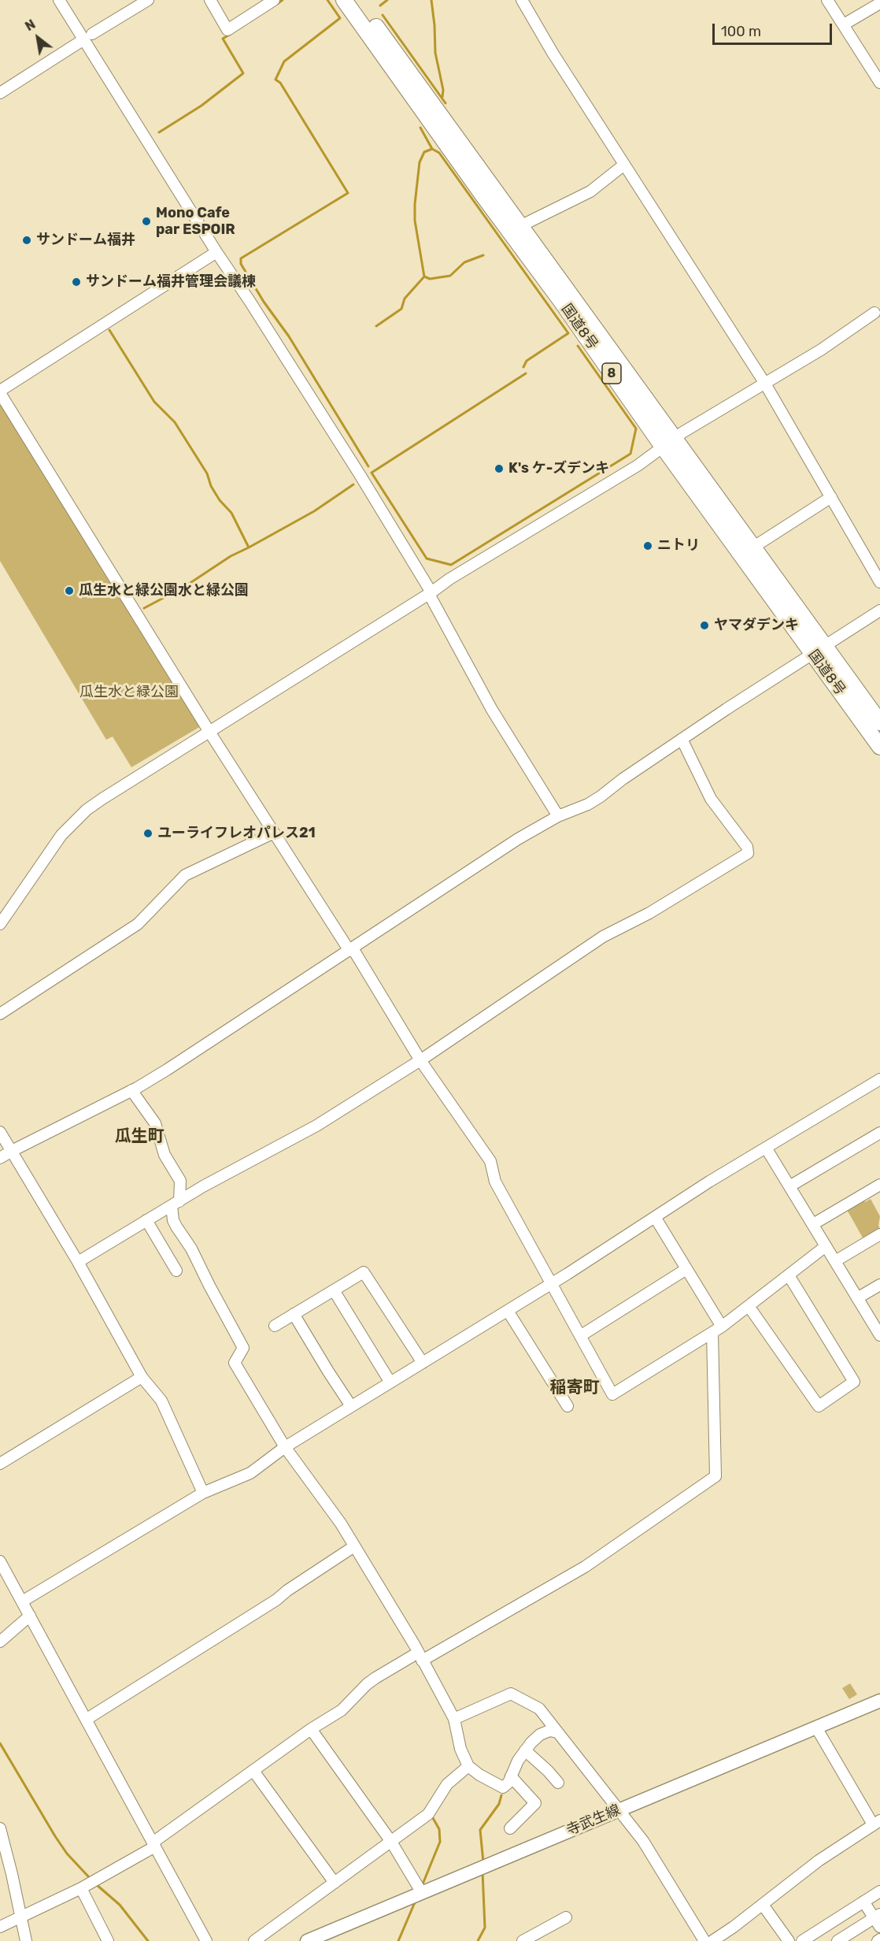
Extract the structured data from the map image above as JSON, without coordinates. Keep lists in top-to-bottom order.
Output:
{
  "streets": {
    "highway": ["国道8号", "8"],
    "main road": ["寺武生線"]
  },
  "districts": ["瓜生町", "稲寄町"],
  "parks": ["瓜生水と緑公園"],
  "places": [
    "Mono Cafe par ESPOIR",
    "サンドーム福井",
    "サンドーム福井管理会議棟",
    "K's ケ-ズデンキ",
    "ニトリ",
    "瓜生水と緑公園水と緑公園",
    "ヤマダデンキ",
    "ユーライフレオパレス21"
  ],
  "scale_bar": "100 m",
  "north": "top left"
}
